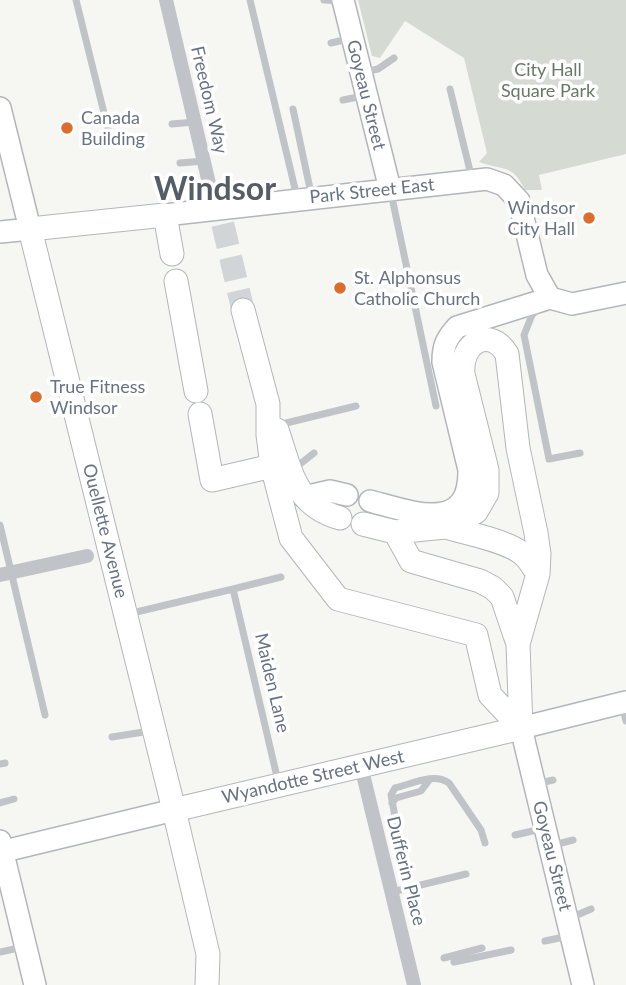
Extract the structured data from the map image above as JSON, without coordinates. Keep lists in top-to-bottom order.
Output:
{
  "streets": {
    "main road": ["Park Street East", "Ouellette Avenue", "Wyandotte Street West"],
    "street": ["Goyeau Street", "Freedom Way", "Dufferin Place"],
    "lane": ["Maiden Lane"]
  },
  "crossings": [
    ["Goyeau Street", "Park Street East"],
    ["Goyeau Street", "Wyandotte Street West"],
    ["Freedom Way", "Park Street East"],
    ["Park Street East", "Ouellette Avenue"],
    ["Ouellette Avenue", "Wyandotte Street West"],
    ["Maiden Lane", "Wyandotte Street West"],
    ["Wyandotte Street West", "Dufferin Place"]
  ],
  "districts": ["Windsor"],
  "parks": ["City Hall Square Park"],
  "places": [
    "Canada Building",
    "Windsor City Hall",
    "St. Alphonsus Catholic Church",
    "True Fitness Windsor"
  ]
}
